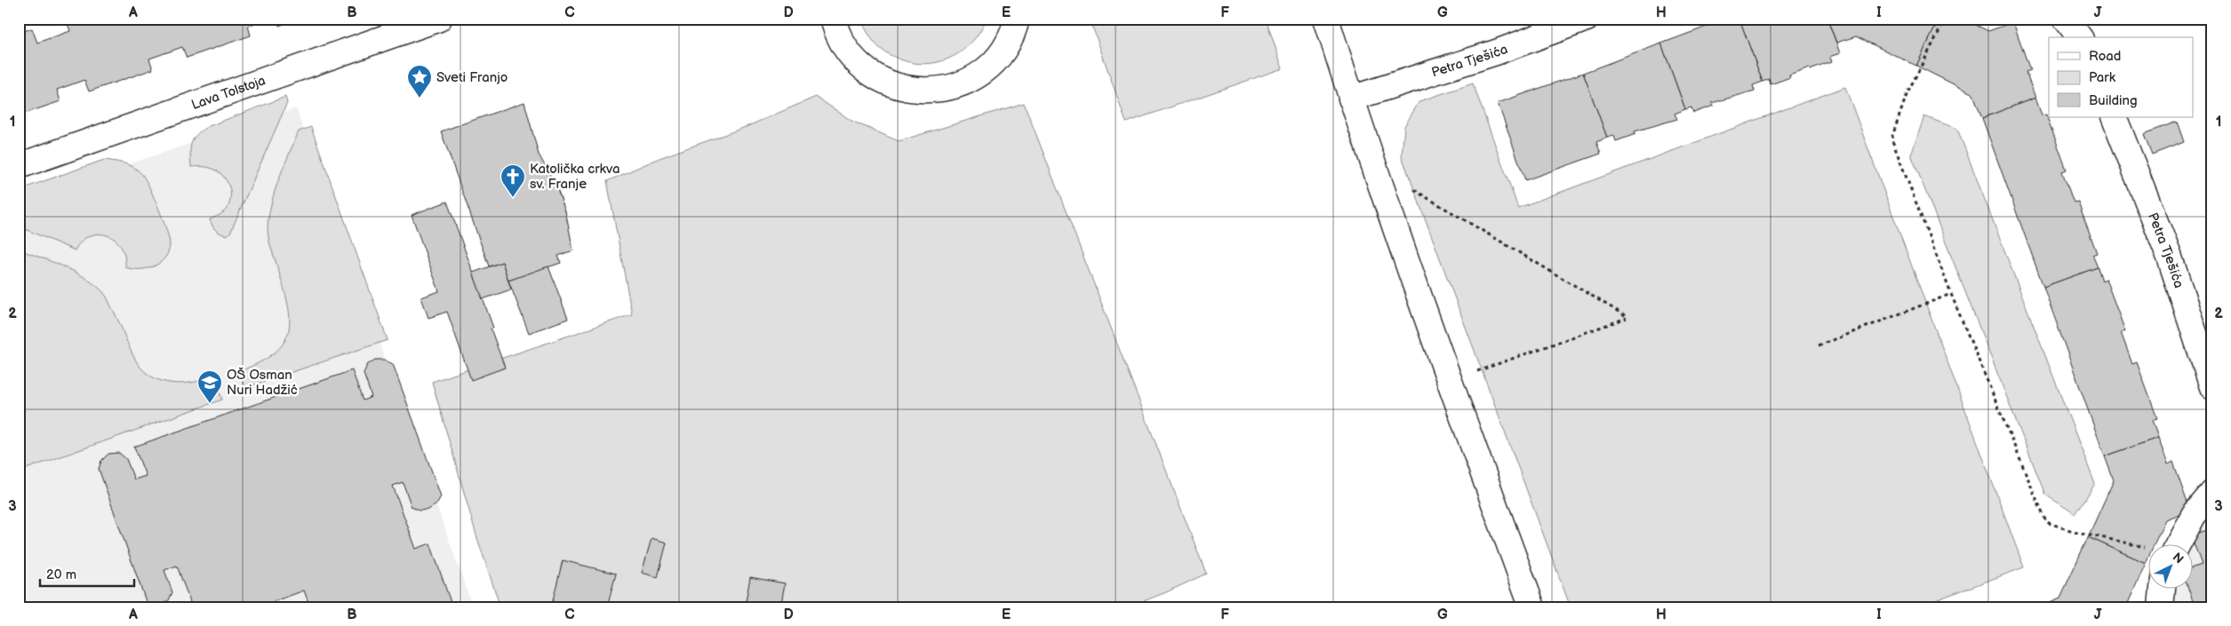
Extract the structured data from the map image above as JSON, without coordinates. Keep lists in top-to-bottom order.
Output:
{
  "streets": {
    "street": ["Petra Tješića", "Lava Tolstoja"]
  },
  "places": {
    "place": ["Sveti Franjo"],
    "church": ["Katolička crkva sv. Franje"],
    "school or university": ["OŠ Osman Nuri Hadžić"]
  },
  "legend": ["Road", "Park", "Building"],
  "scale_bar": "20 m",
  "north": "top right",
  "grid": {
    "columns": [
      "A",
      "B",
      "C",
      "D",
      "E",
      "F",
      "G",
      "H",
      "I",
      "J"
    ],
    "rows": ["1", "2", "3"]
  }
}
